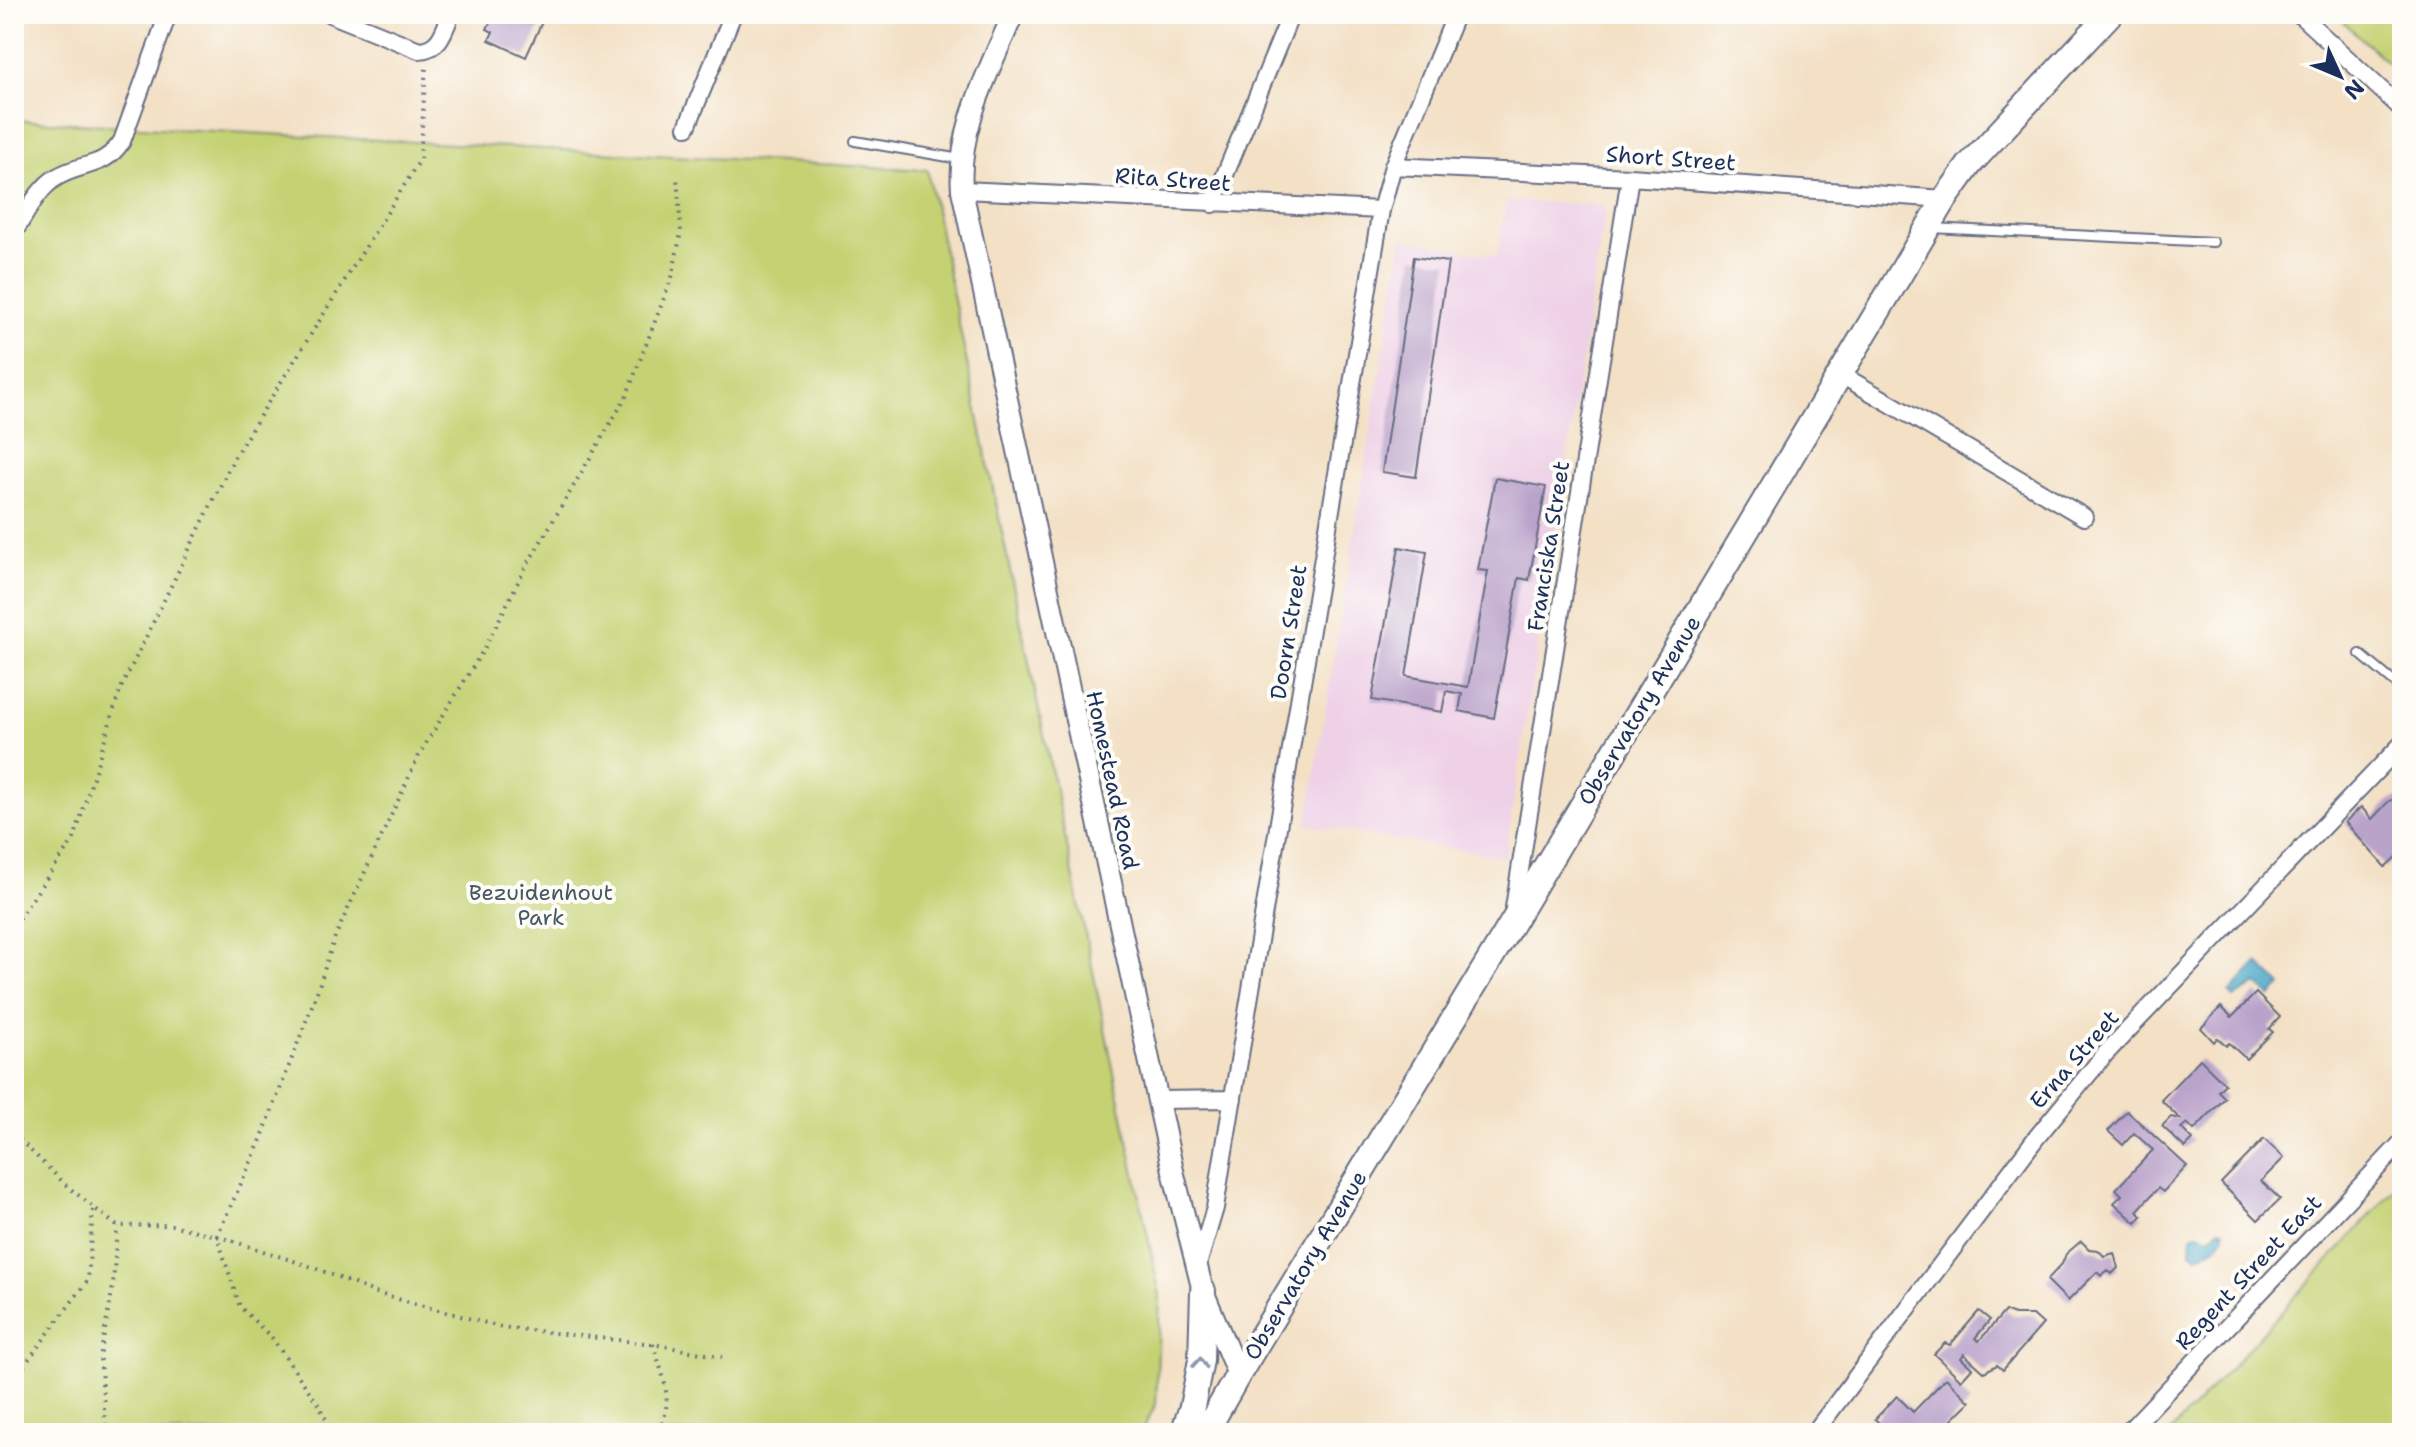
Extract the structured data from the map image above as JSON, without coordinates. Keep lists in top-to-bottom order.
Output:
{
  "streets": {
    "main road": ["Observatory Avenue"],
    "street": [
      "Short Street",
      "Rita Street",
      "Franciska Street",
      "Doorn Street",
      "Homestead Road",
      "Erna Street",
      "Regent Street East"
    ]
  },
  "crossings": [
    ["Short Street", "Franciska Street"],
    ["Short Street", "Doorn Street"],
    ["Short Street", "Observatory Avenue"],
    ["Rita Street", "Doorn Street"],
    ["Rita Street", "Homestead Road"],
    ["Franciska Street", "Observatory Avenue"],
    ["Doorn Street", "Homestead Road"],
    ["Observatory Avenue", "Homestead Road"]
  ],
  "parks": ["Bezuidenhout Park"],
  "north": "bottom right"
}
